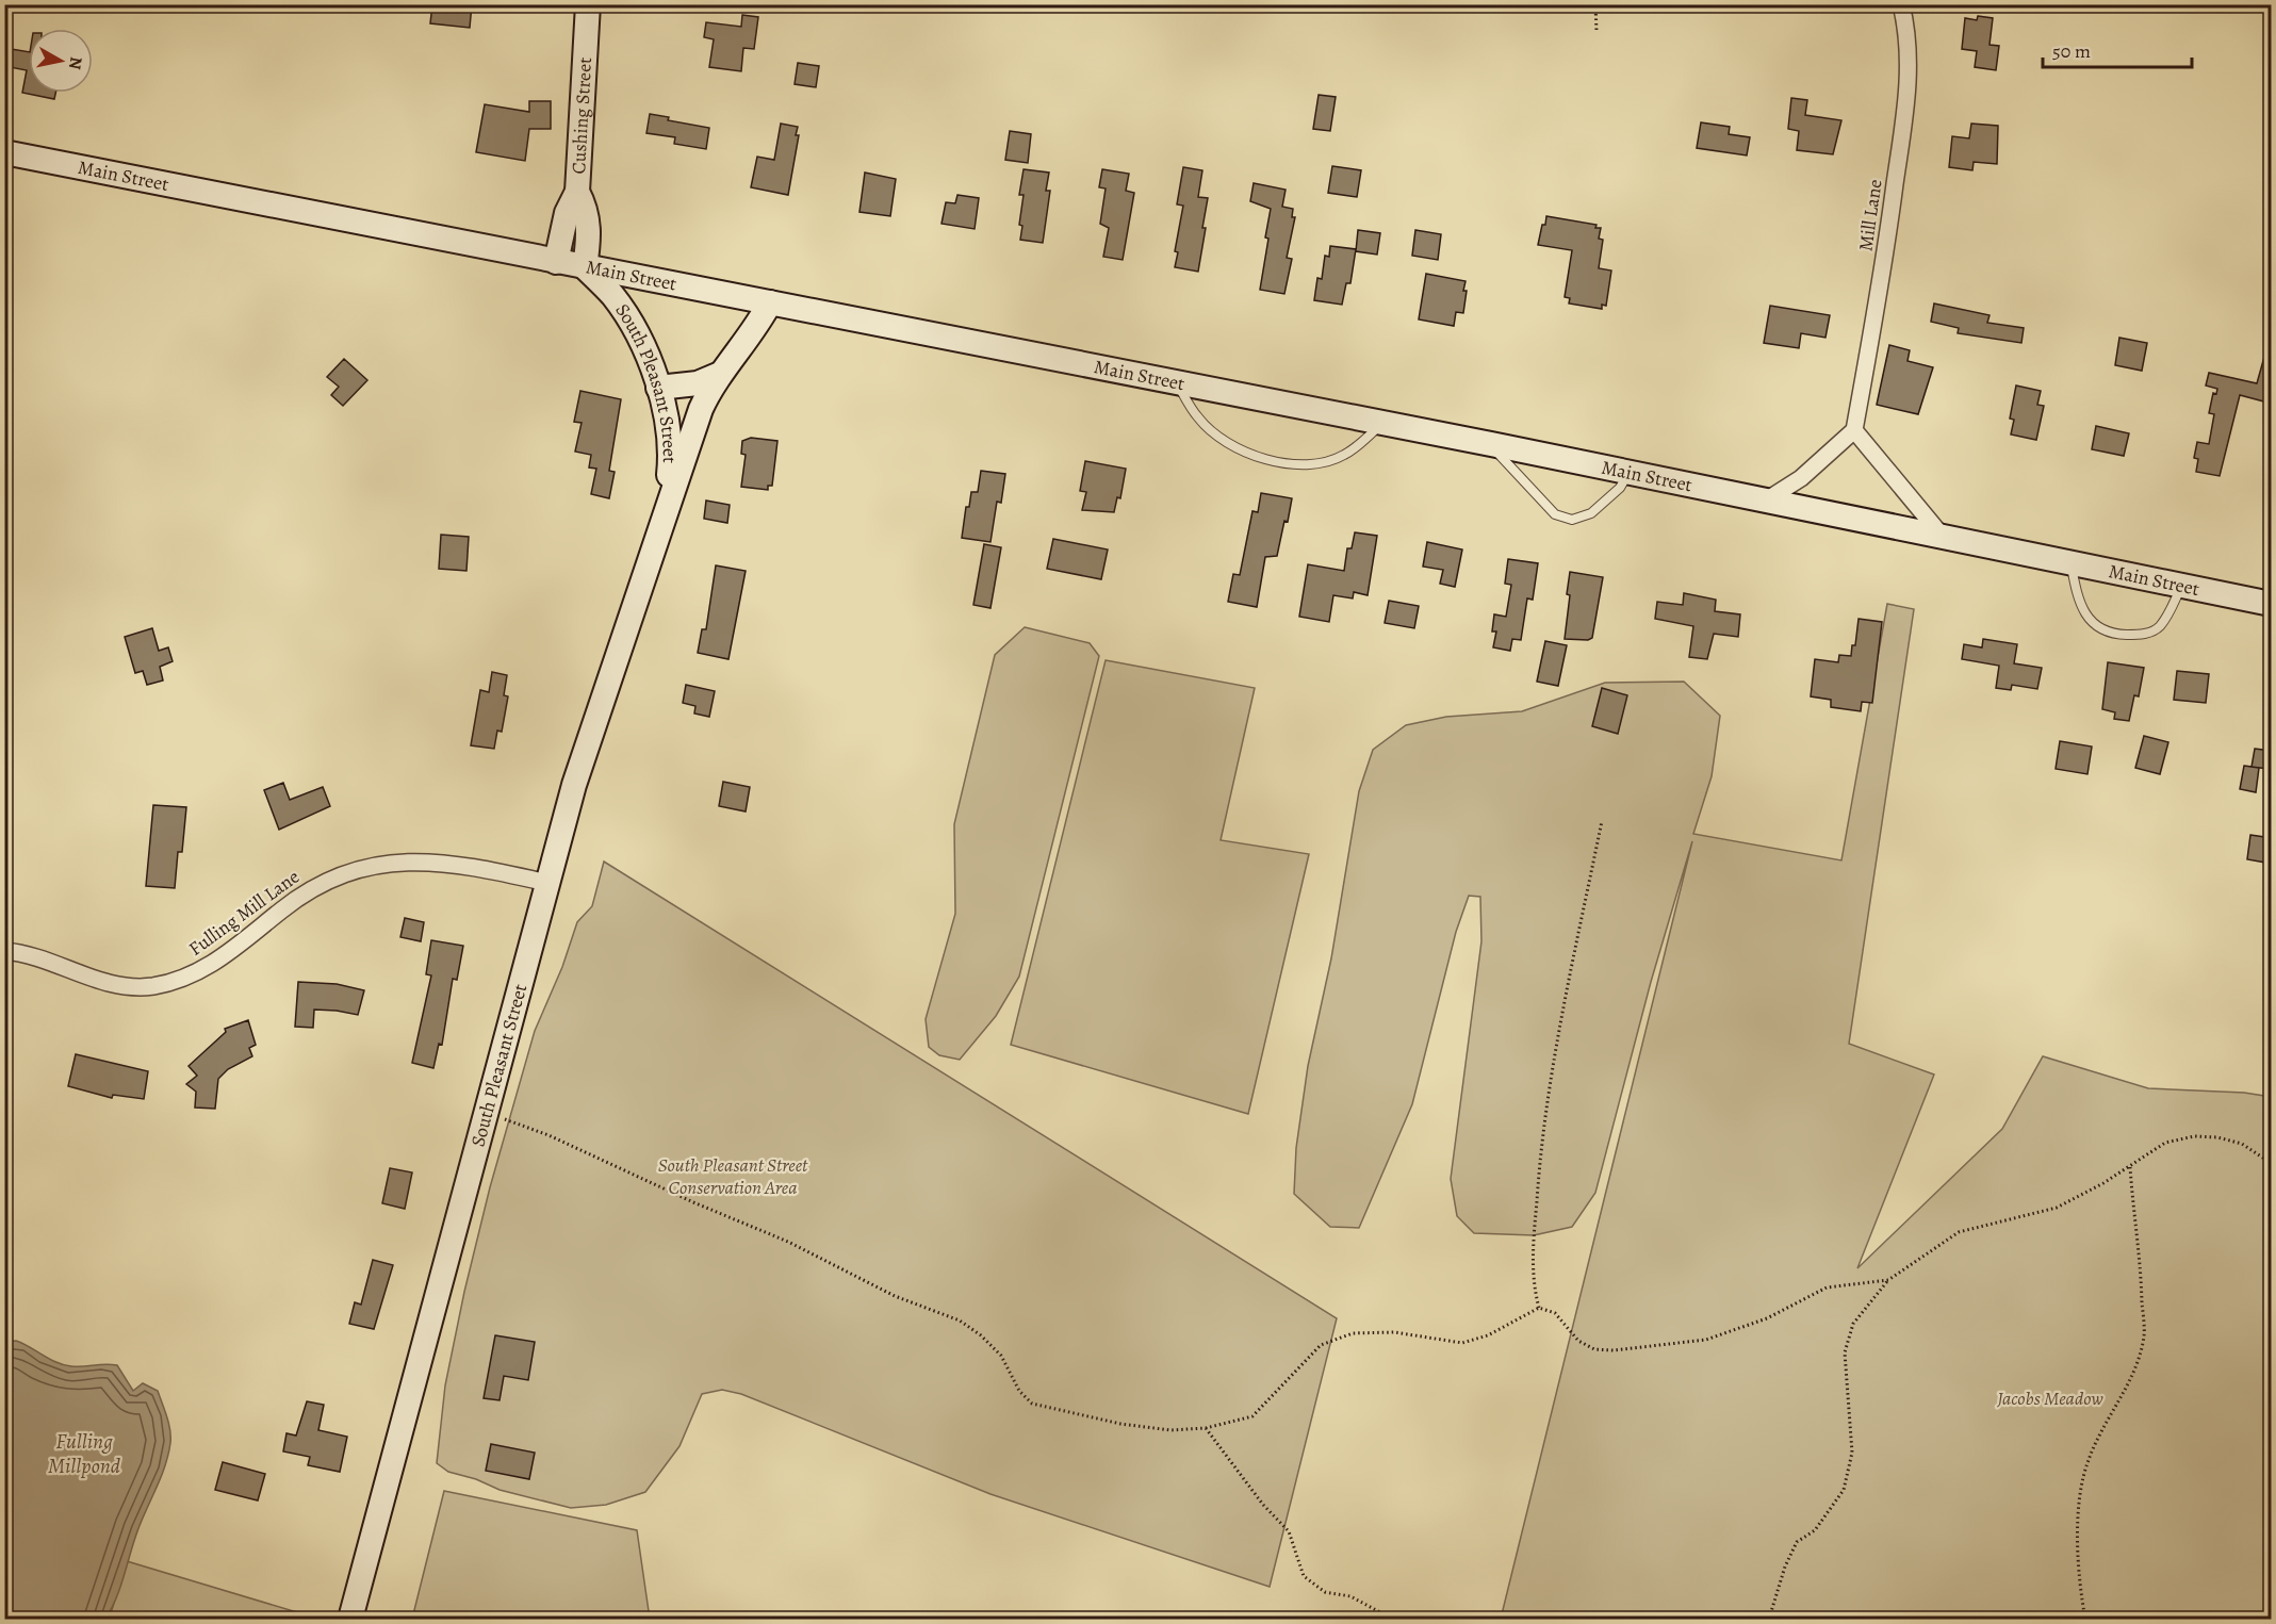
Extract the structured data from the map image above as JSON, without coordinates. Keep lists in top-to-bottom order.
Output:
{
  "streets": {
    "main road": ["Cushing Street", "Main Street", "South Pleasant Street"],
    "street": ["Mill Lane", "Fulling Mill Lane"]
  },
  "crossings": [
    ["Cushing Street", "Main Street"],
    ["Main Street", "South Pleasant Street"],
    ["South Pleasant Street", "Fulling Mill Lane"]
  ],
  "water": ["Fulling Millpond"],
  "parks": ["South Pleasant Street Conservation Area", "Jacobs Meadow"],
  "scale_bar": "50 m",
  "north": "right"
}
